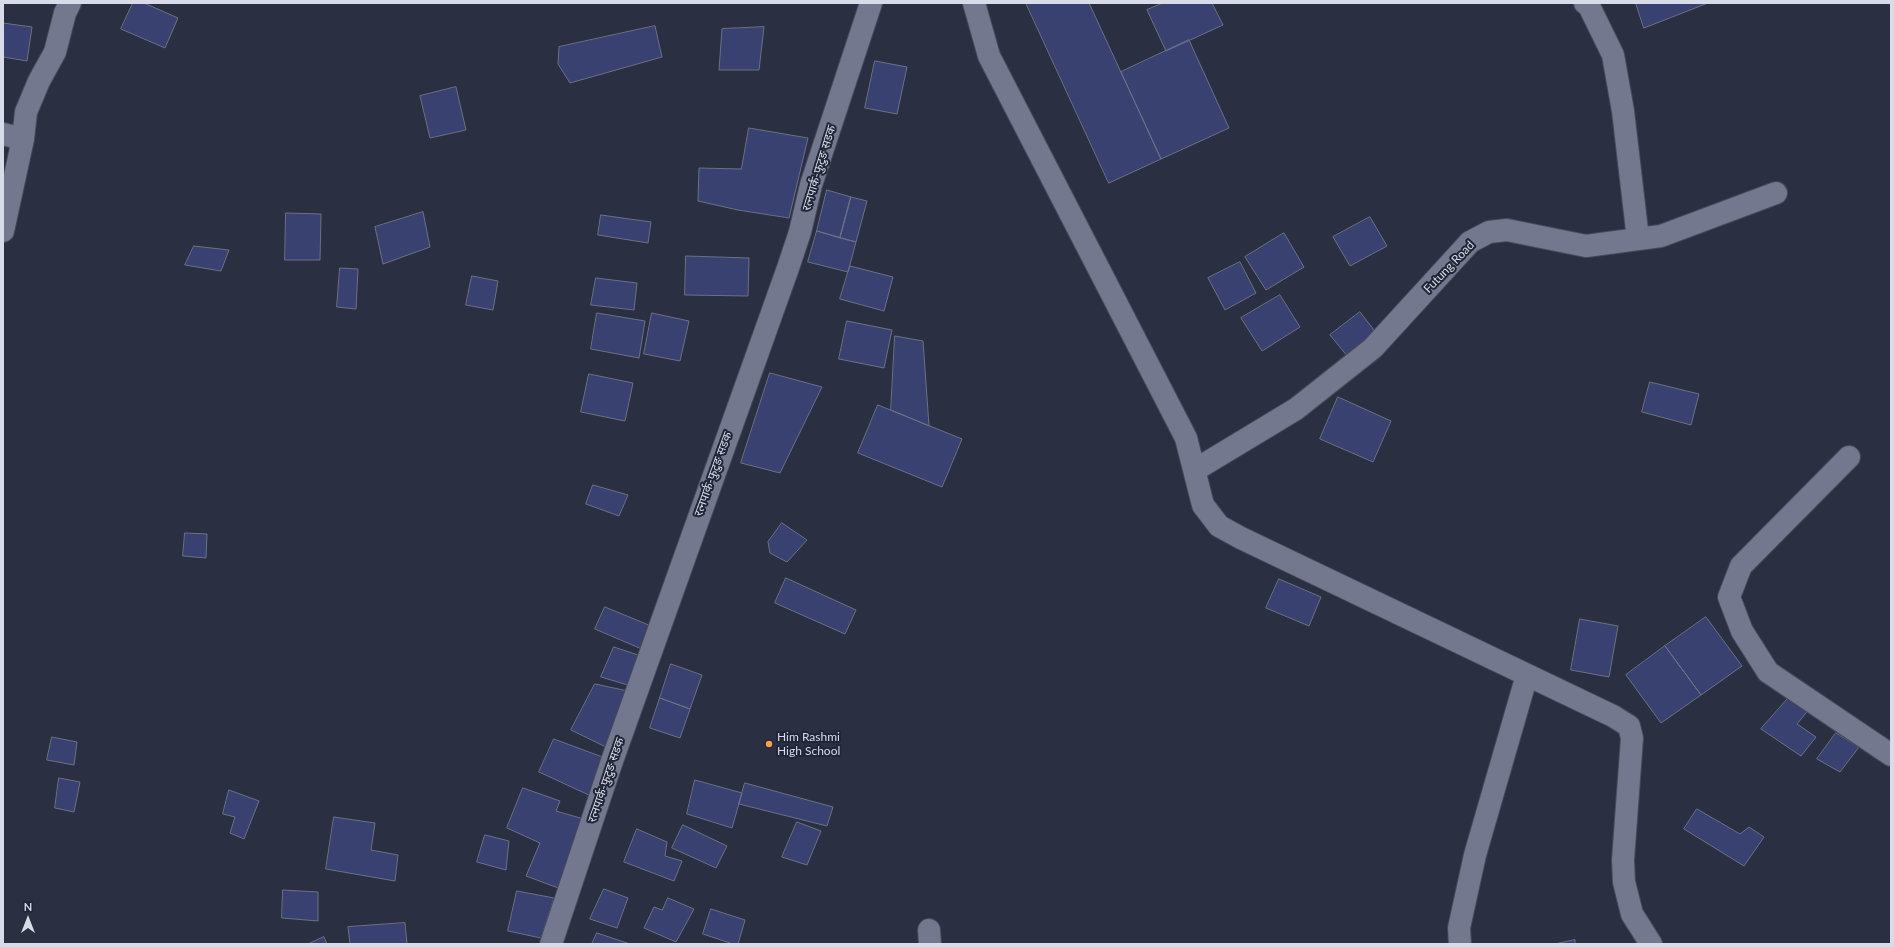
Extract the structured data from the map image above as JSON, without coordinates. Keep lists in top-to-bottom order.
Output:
{
  "streets": {
    "street": ["रत्नपार्क-फुटुङ सडक", "Futung Road"]
  },
  "places": ["Him Rashmi High School"],
  "north": "top"
}
